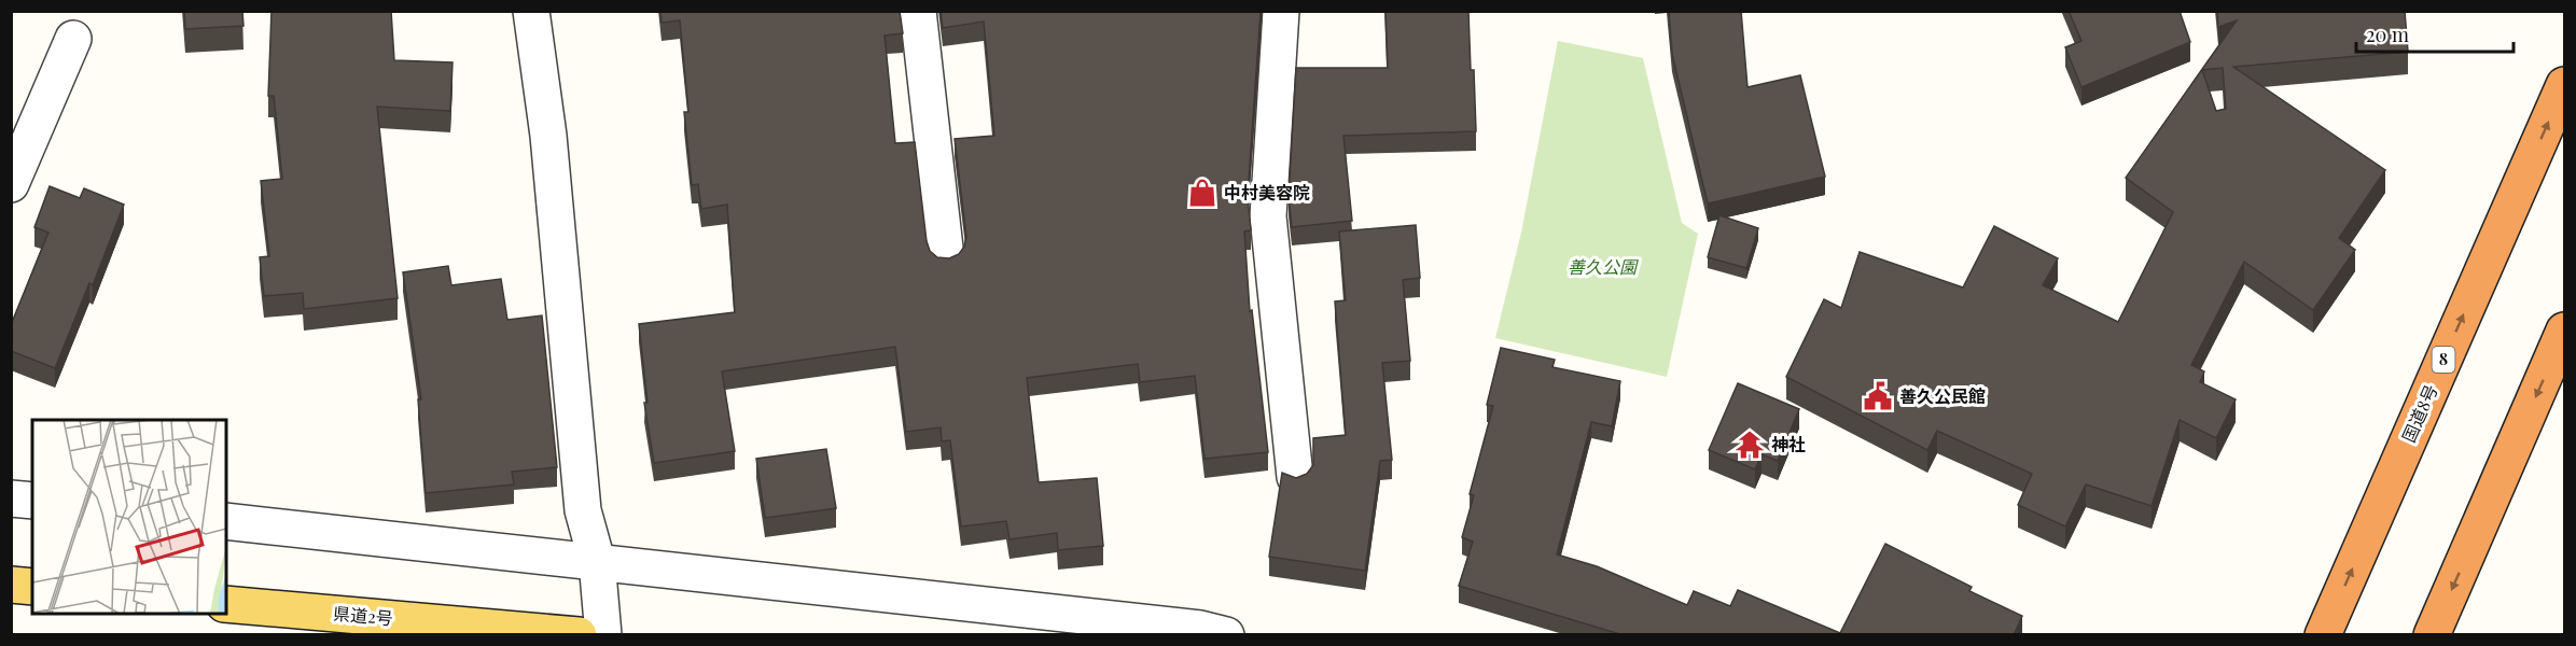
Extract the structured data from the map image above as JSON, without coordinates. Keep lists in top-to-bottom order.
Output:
{
  "streets": {
    "highway": ["8", "国道8号"],
    "main road": ["県道2号"]
  },
  "parks": ["善久公園"],
  "places": {
    "shop": ["中村美容院"],
    "public building": ["善久公民館"],
    "temple": ["神社"]
  },
  "scale_bar": "20 m"
}
